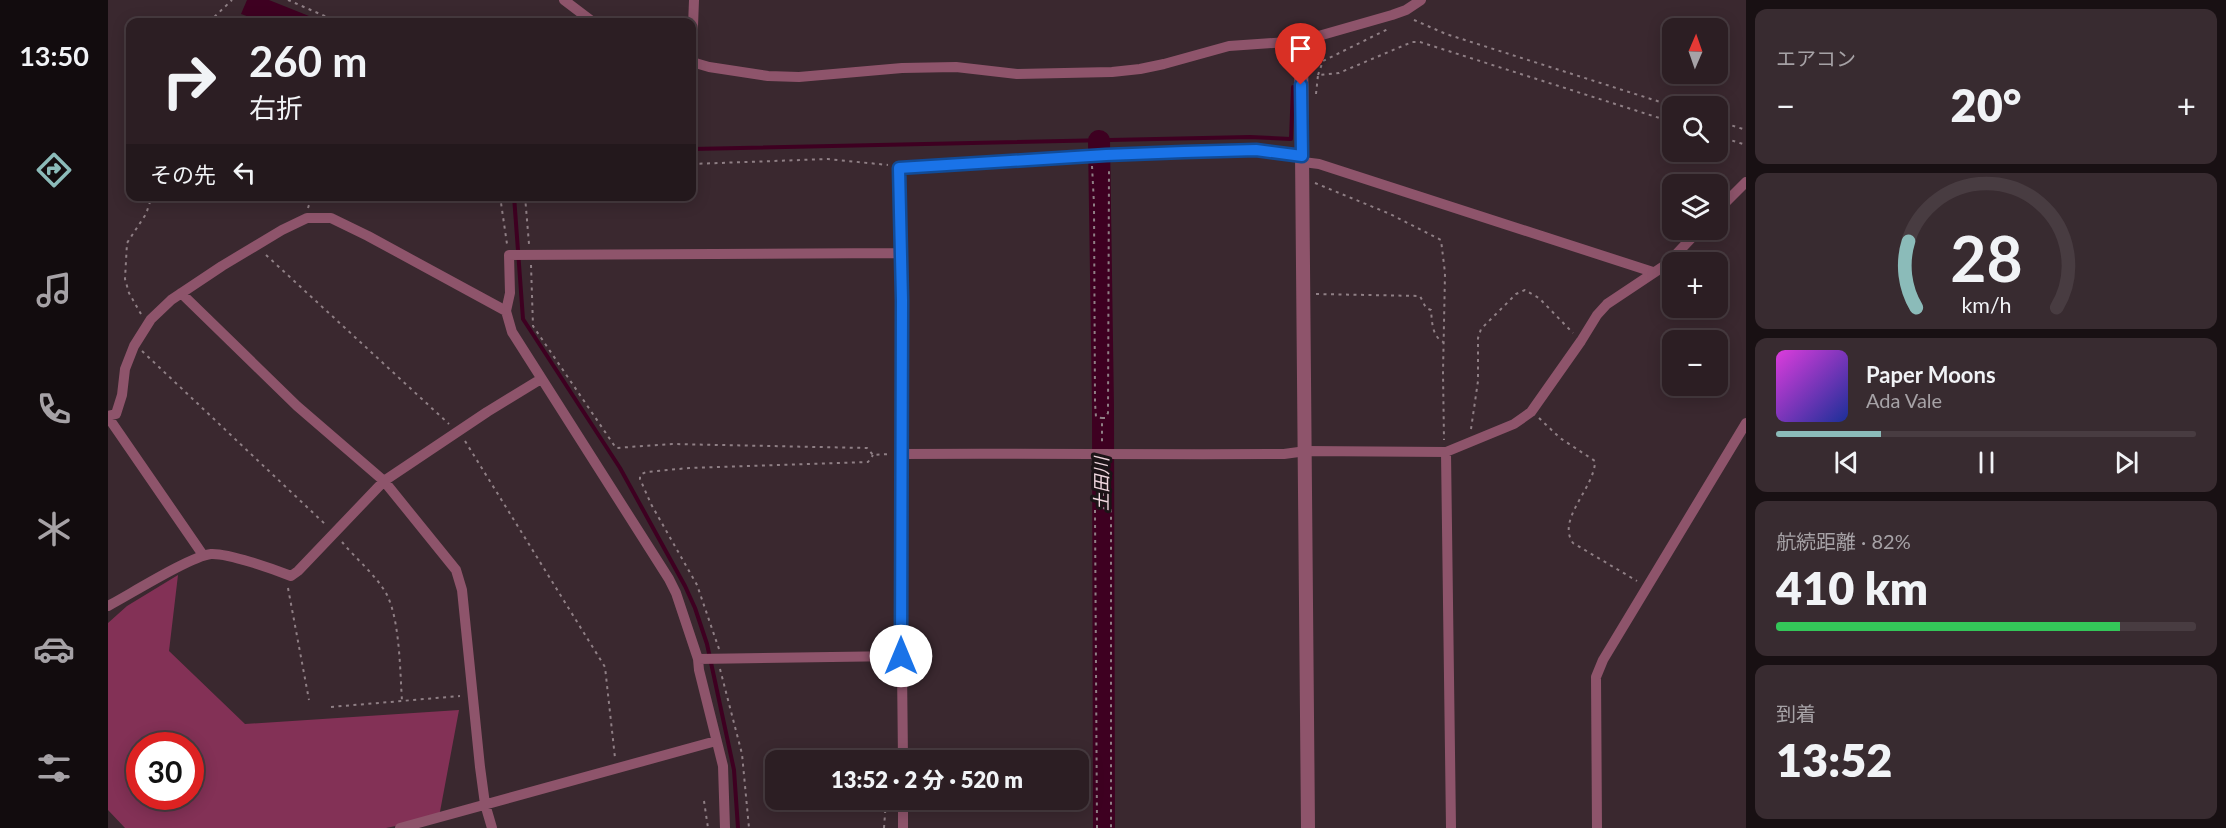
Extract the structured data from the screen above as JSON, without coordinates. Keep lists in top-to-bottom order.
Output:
{
  "water": ["土田川"],
  "north": "top",
  "page": {
    "tabs": "13:50",
    "tile": [
      "エアコン",
      ["航続距離 · 82%", "410 km"],
      ["到着", "13:52"]
    ],
    "map_buttons": ["+", "−"],
    "turn": ["260 m", "右折"],
    "heat": ["−", "20°", "+"],
    "then": "その先",
    "song": ["Paper Moons", "Ada Vale"],
    "limit": "30",
    "trip": "13:52 · 2 分 · 520 m",
    "gauge": ["28", "km/h"]
  }
}
